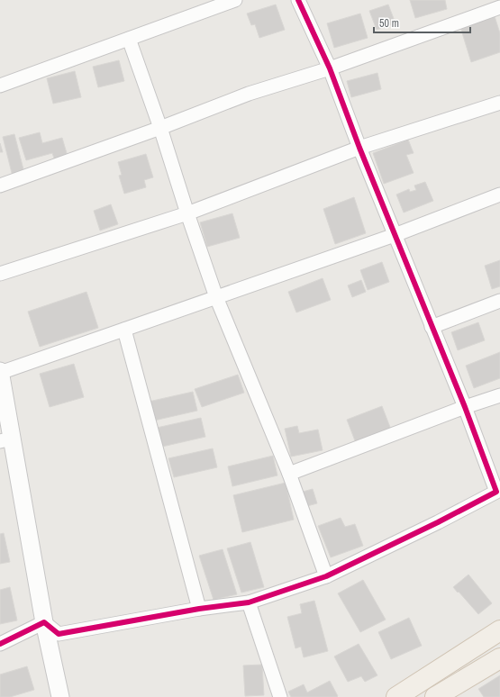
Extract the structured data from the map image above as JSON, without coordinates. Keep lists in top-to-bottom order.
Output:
{
  "scale_bar": "50 m"
}
